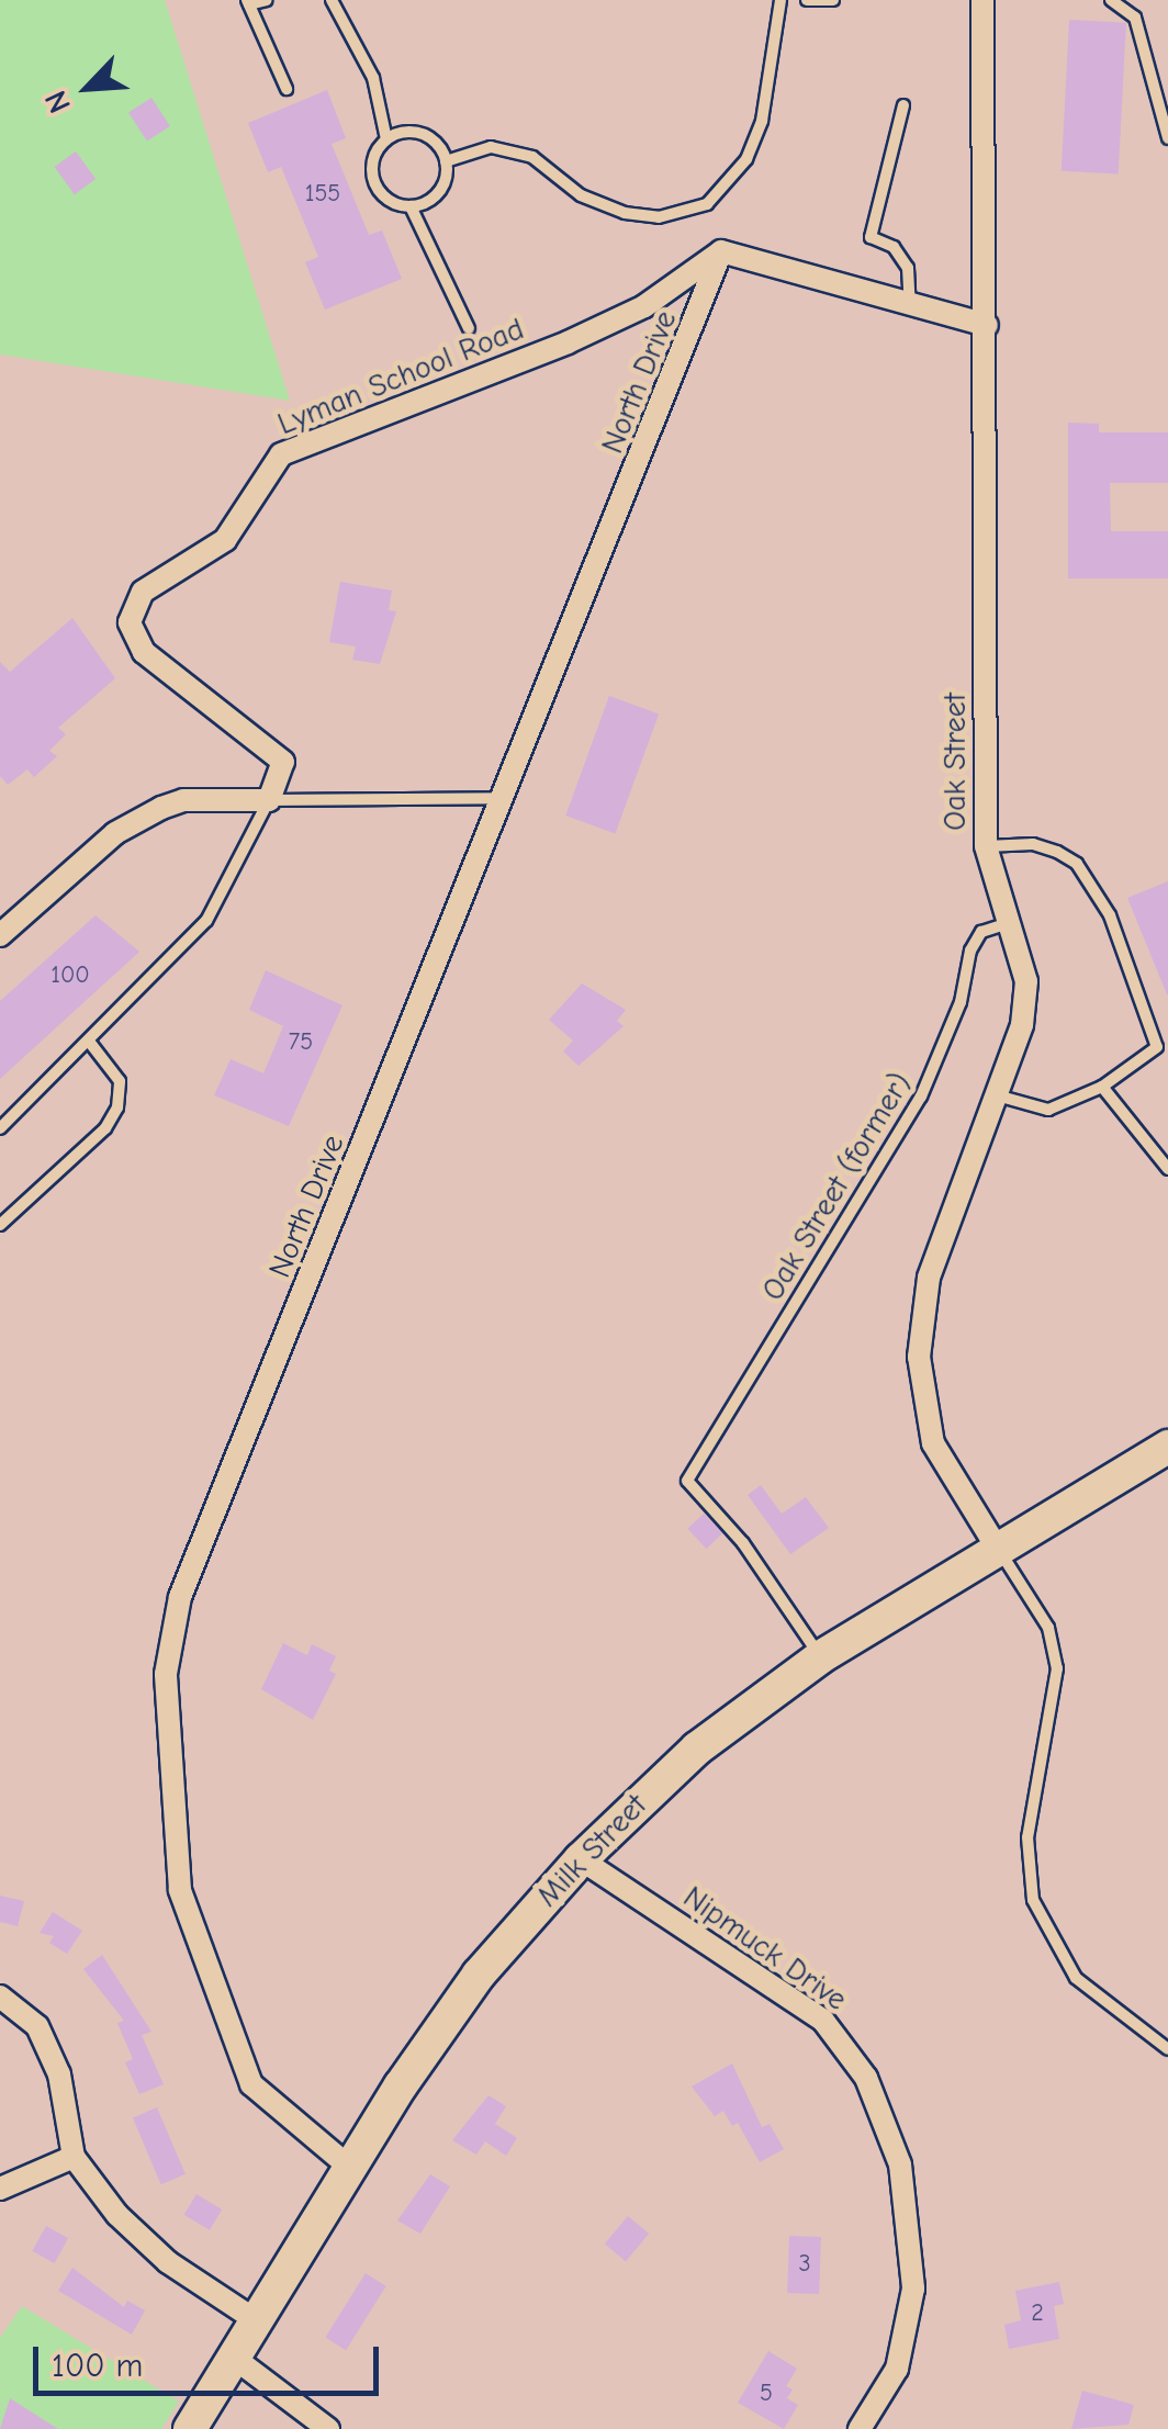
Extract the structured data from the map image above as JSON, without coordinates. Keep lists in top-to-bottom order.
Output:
{
  "streets": {
    "main road": ["Milk Street"],
    "street": [
      "Lyman School Road",
      "North Drive",
      "Oak Street",
      "Nipmuck Drive"
    ],
    "lane": ["Oak Street (former)"]
  },
  "crossings": [
    ["Lyman School Road", "North Drive"],
    ["North Drive", "Milk Street"],
    ["Oak Street", "Oak Street (former)"],
    ["Oak Street", "Milk Street"],
    ["Oak Street (former)", "Milk Street"],
    ["Milk Street", "Nipmuck Drive"]
  ],
  "house_numbers": [
    "155",
    "100",
    "75",
    "3",
    "2",
    "5"
  ],
  "scale_bar": "100 m",
  "north": "bottom left"
}
